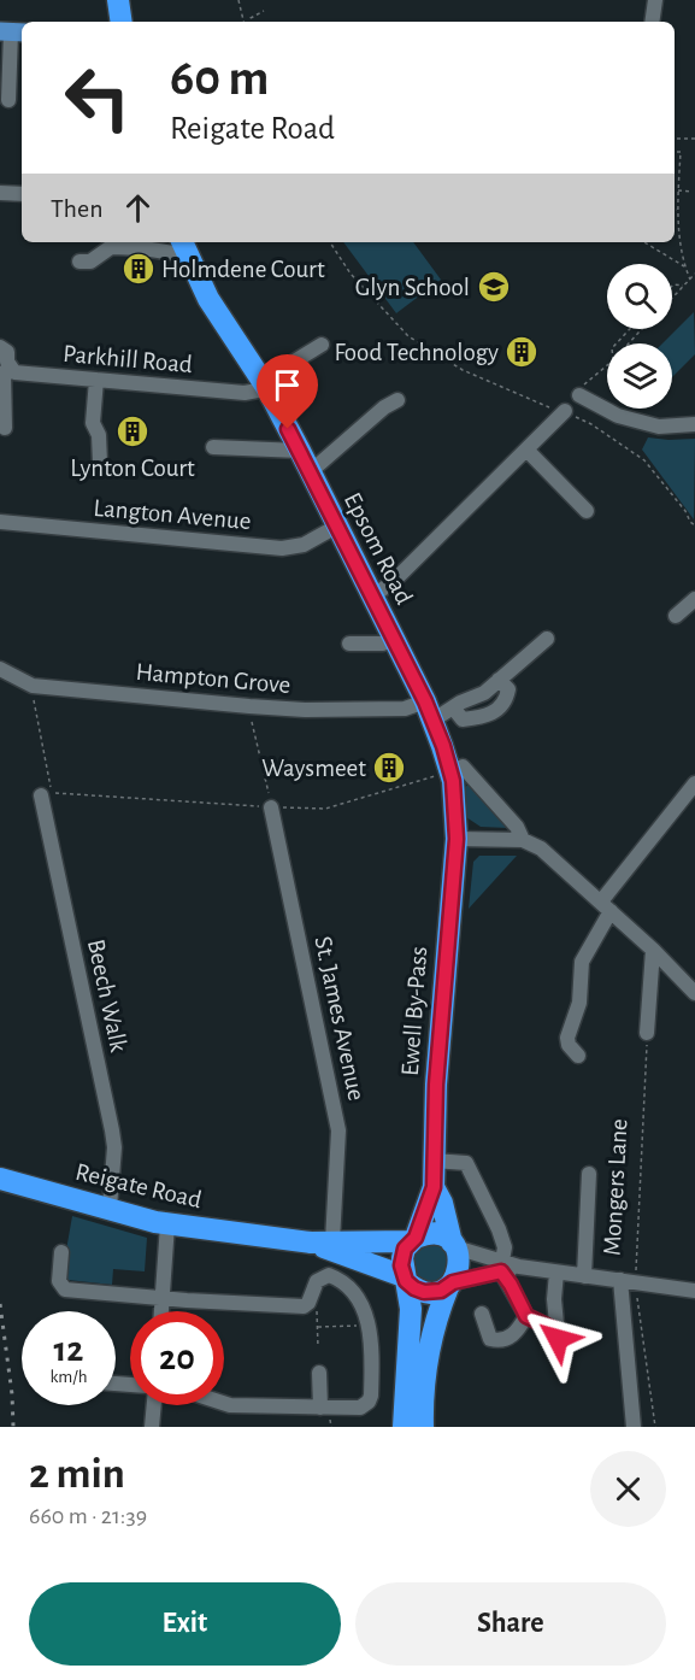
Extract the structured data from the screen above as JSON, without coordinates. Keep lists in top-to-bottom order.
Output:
{
  "streets": {
    "highway": ["Epsom Road", "Ewell By-Pass", "Reigate Road"],
    "street": [
      "Parkhill Road",
      "Langton Avenue",
      "Hampton Grove",
      "Beech Walk",
      "St. James Avenue"
    ],
    "path": ["Mongers Lane"]
  },
  "crossings": [
    ["Parkhill Road", "Epsom Road"],
    ["Langton Avenue", "Epsom Road"],
    ["Epsom Road", "Hampton Grove"],
    ["Epsom Road", "Ewell By-Pass"],
    ["Beech Walk", "Reigate Road"],
    ["Ewell By-Pass", "Reigate Road"],
    ["St. James Avenue", "Reigate Road"]
  ],
  "places": {
    "building": [
      "Holmdene Court",
      "Food Technology",
      "Lynton Court",
      "Waysmeet"
    ],
    "school or university": ["Glyn School"]
  },
  "page": {
    "turn": ["60 m", "Reigate Road"],
    "then": "Then",
    "speed": "12 km/h",
    "limit": "20",
    "heading": ["2 min", "660 m · 21:39"],
    "buttons": ["Exit", "Share"]
  }
}
